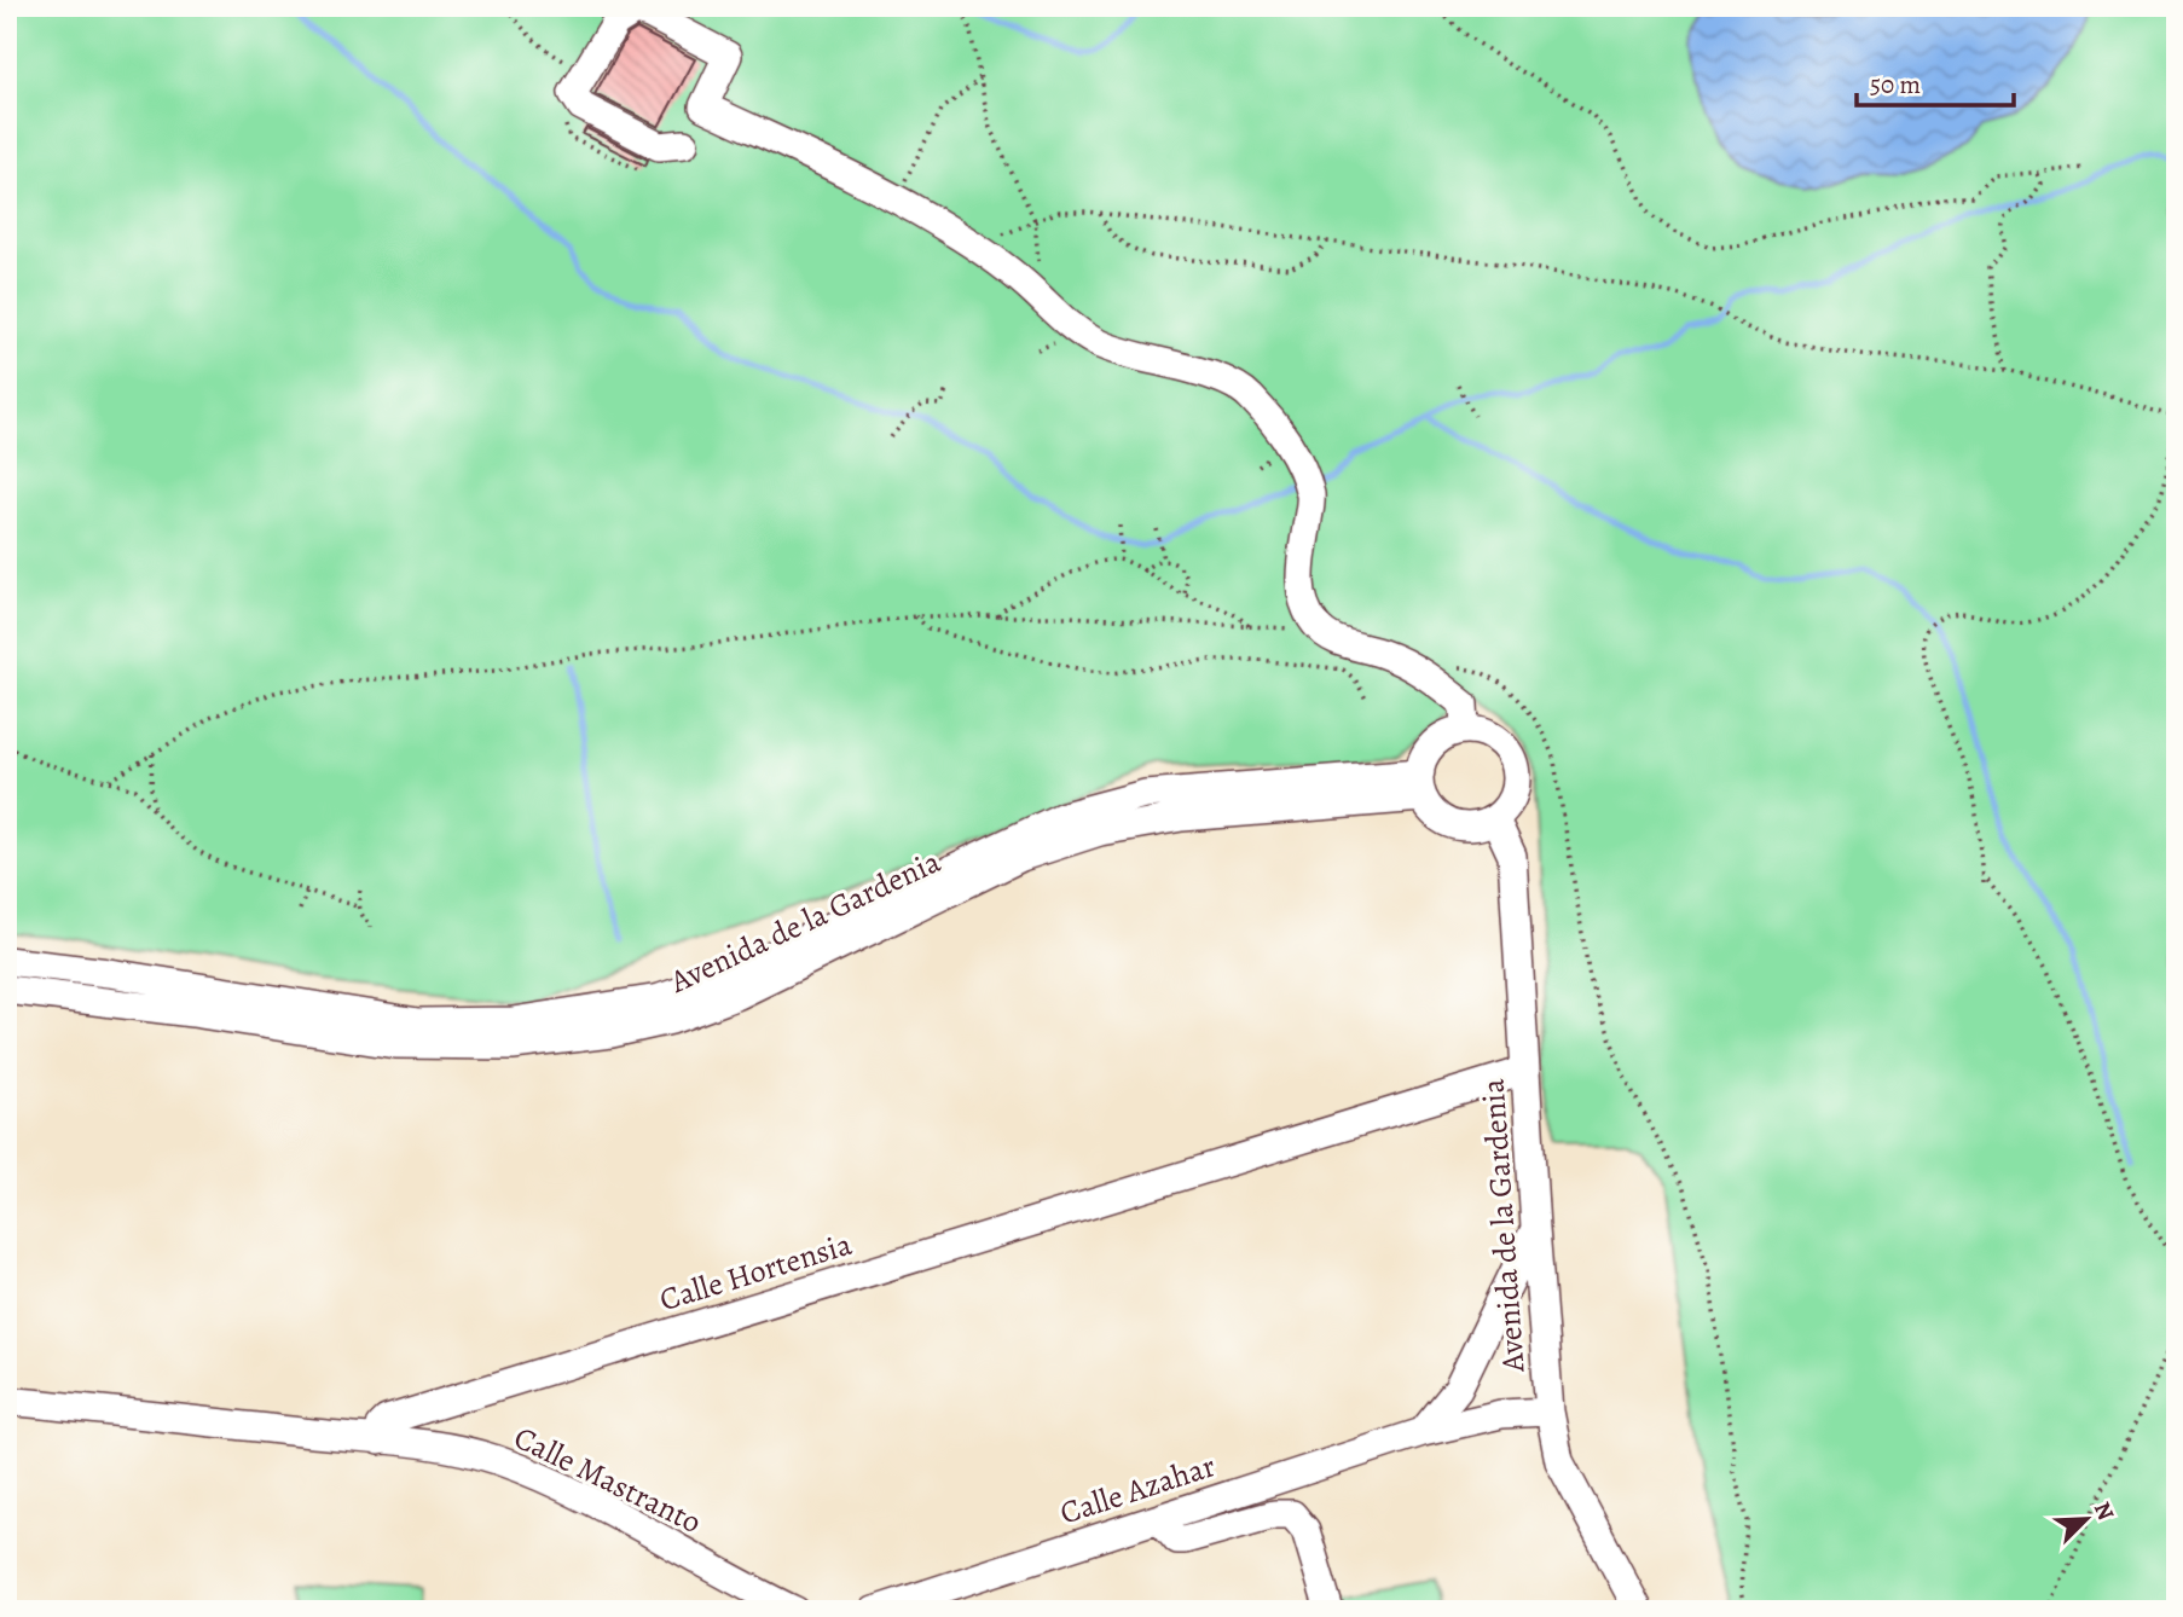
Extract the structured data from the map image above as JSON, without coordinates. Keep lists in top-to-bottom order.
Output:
{
  "streets": {
    "street": [
      "Avenida de la Gardenia",
      "Calle Hortensia",
      "Calle Mastranto",
      "Calle Azahar"
    ]
  },
  "crossings": [
    ["Avenida de la Gardenia", "Calle Hortensia"],
    ["Avenida de la Gardenia", "Calle Azahar"],
    ["Calle Hortensia", "Calle Mastranto"]
  ],
  "scale_bar": "50 m",
  "north": "top right"
}
